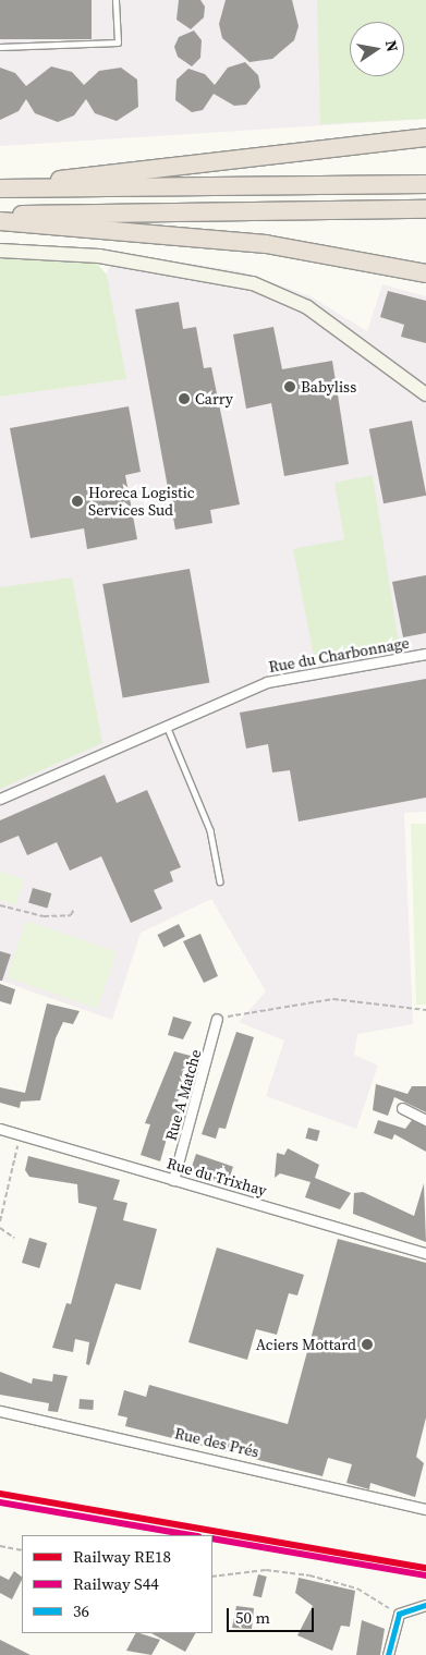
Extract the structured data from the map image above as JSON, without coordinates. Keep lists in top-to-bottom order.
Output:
{
  "streets": {
    "street": [
      "Rue du Charbonnage",
      "Rue A Matche",
      "Rue du Trixhay",
      "Rue des Prés"
    ]
  },
  "crossings": [
    ["Rue A Matche", "Rue du Trixhay"]
  ],
  "places": [
    "Babyliss",
    "Carry",
    "Horeca Logistic Services Sud",
    "Aciers Mottard"
  ],
  "lines": ["rail line RE18", "rail line S44", "transit line 36"],
  "legend": ["Railway RE18", "Railway S44", "36"],
  "scale_bar": "50 m",
  "north": "right"
}
